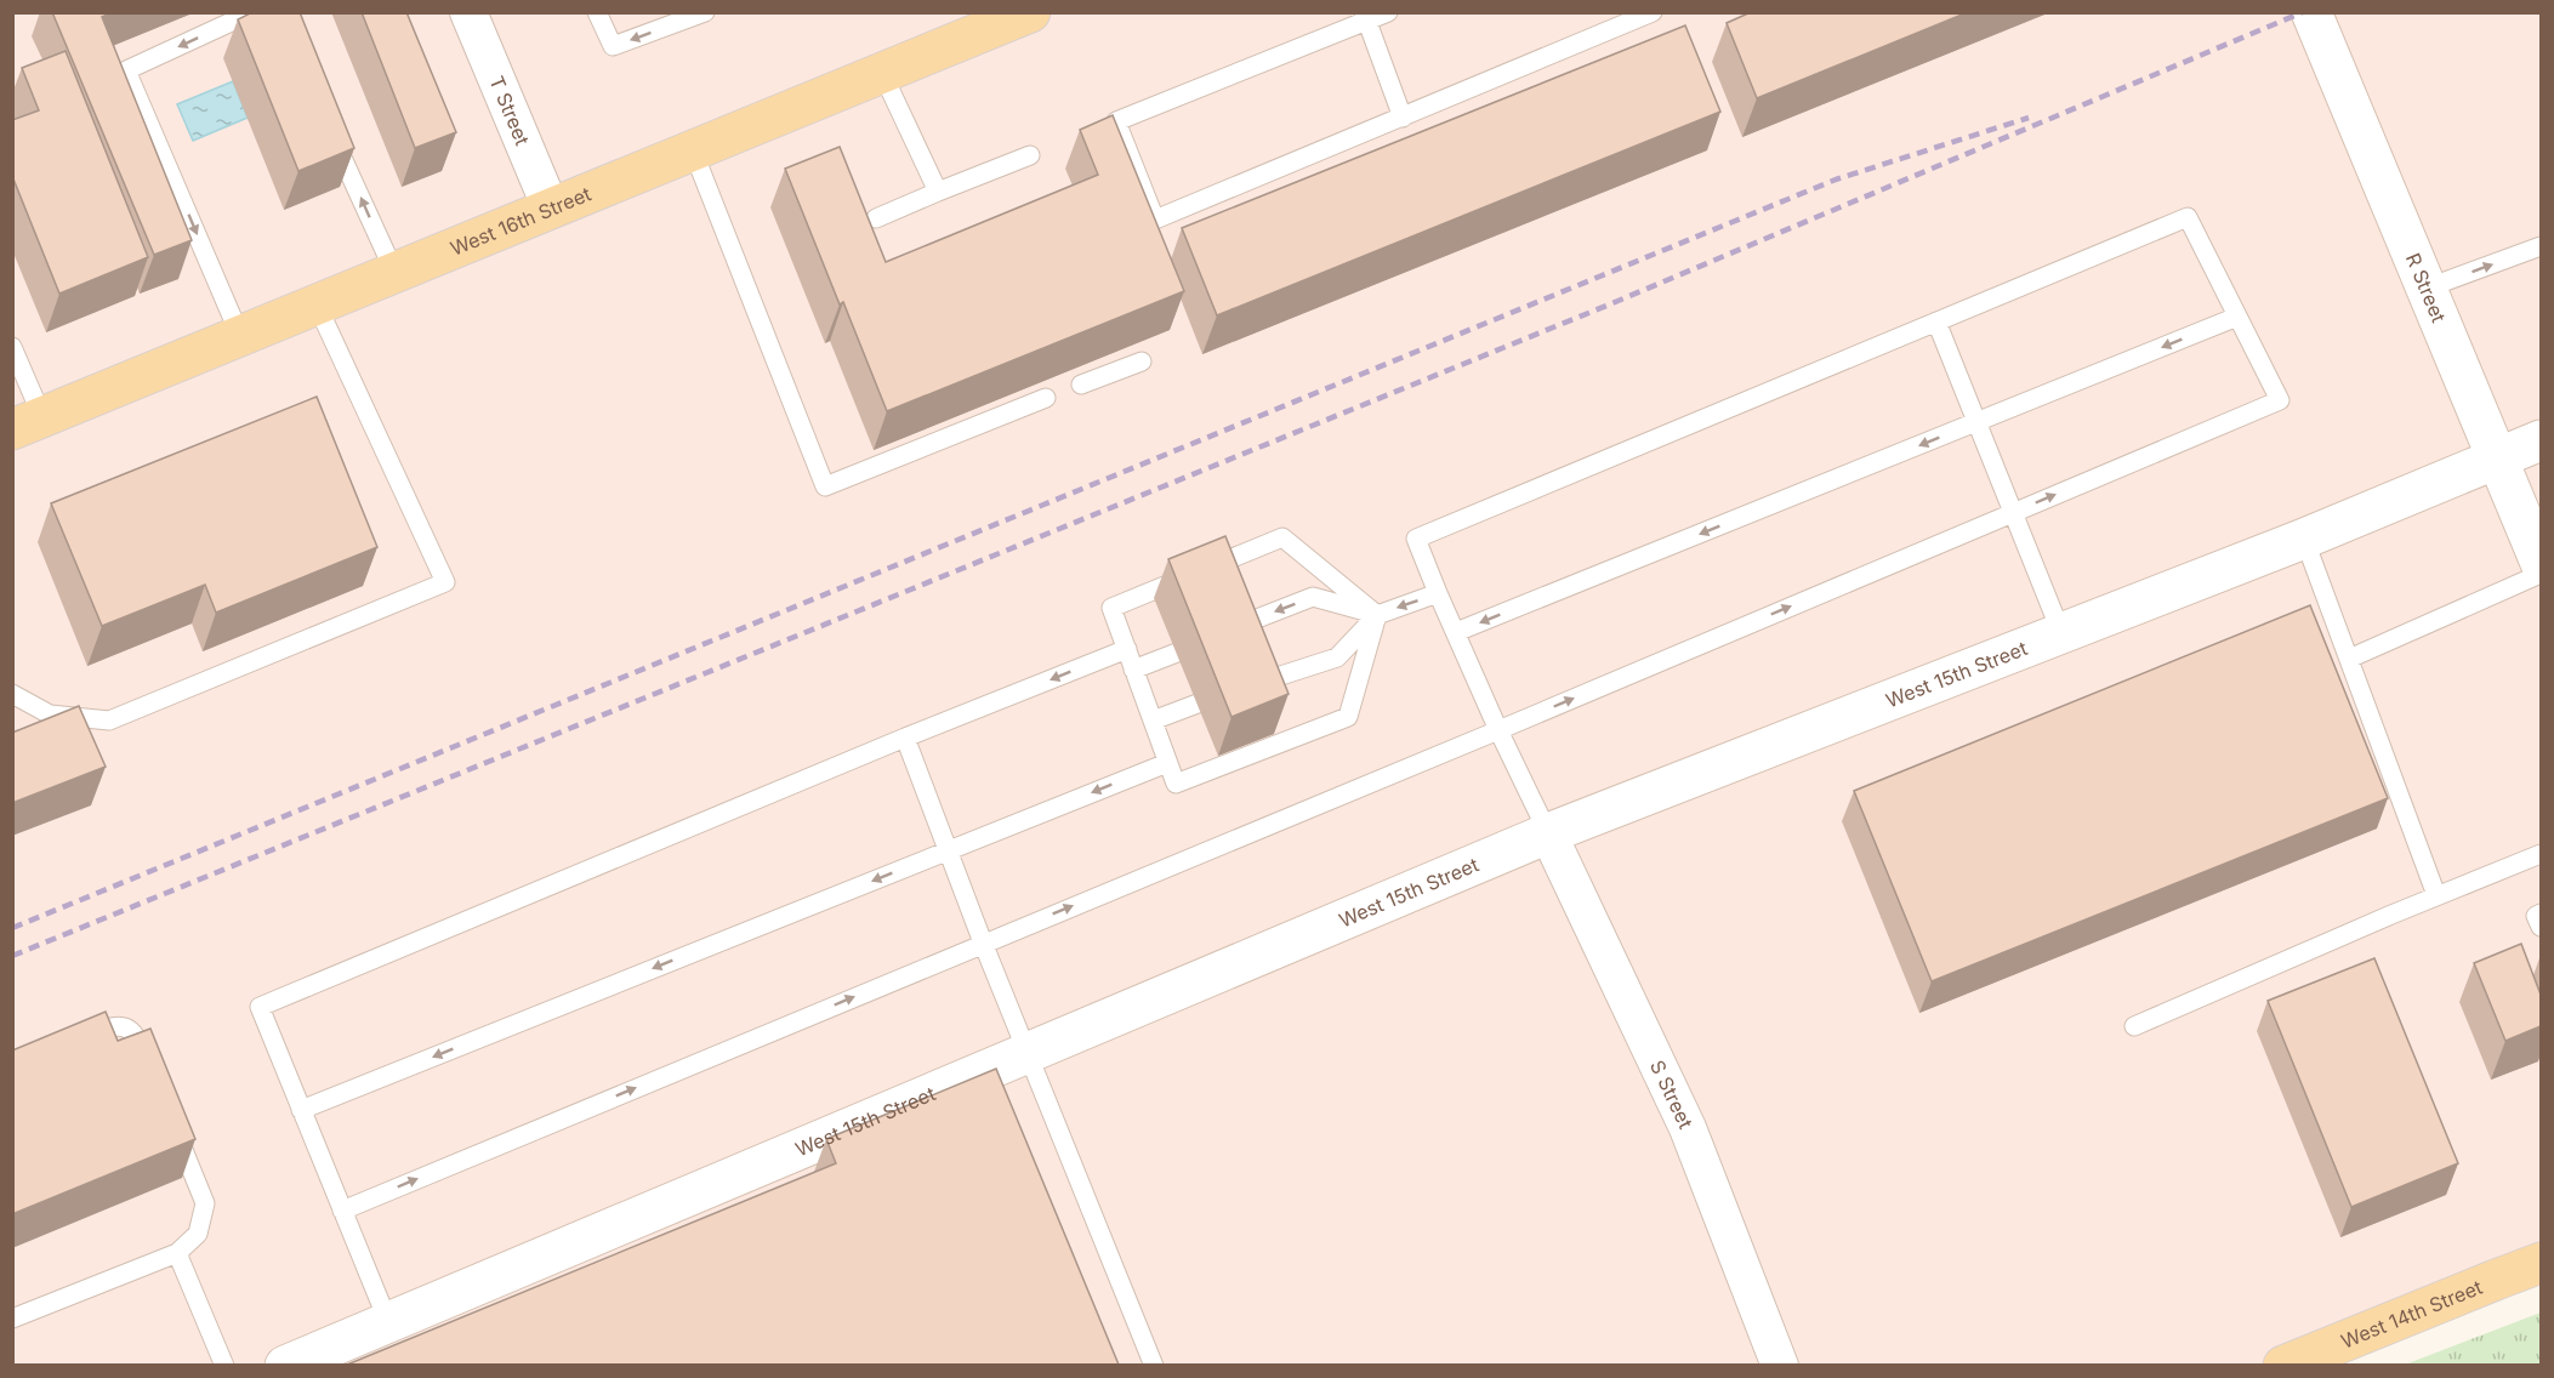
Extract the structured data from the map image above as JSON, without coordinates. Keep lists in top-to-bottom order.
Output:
{
  "streets": {
    "main road": ["West 16th Street", "West 14th Street"],
    "street": [
      "T Street",
      "R Street",
      "West 15th Street",
      "S Street"
    ]
  },
  "crossings": [
    ["T Street", "West 16th Street"],
    ["R Street", "West 15th Street"],
    ["West 15th Street", "S Street"]
  ]
}
